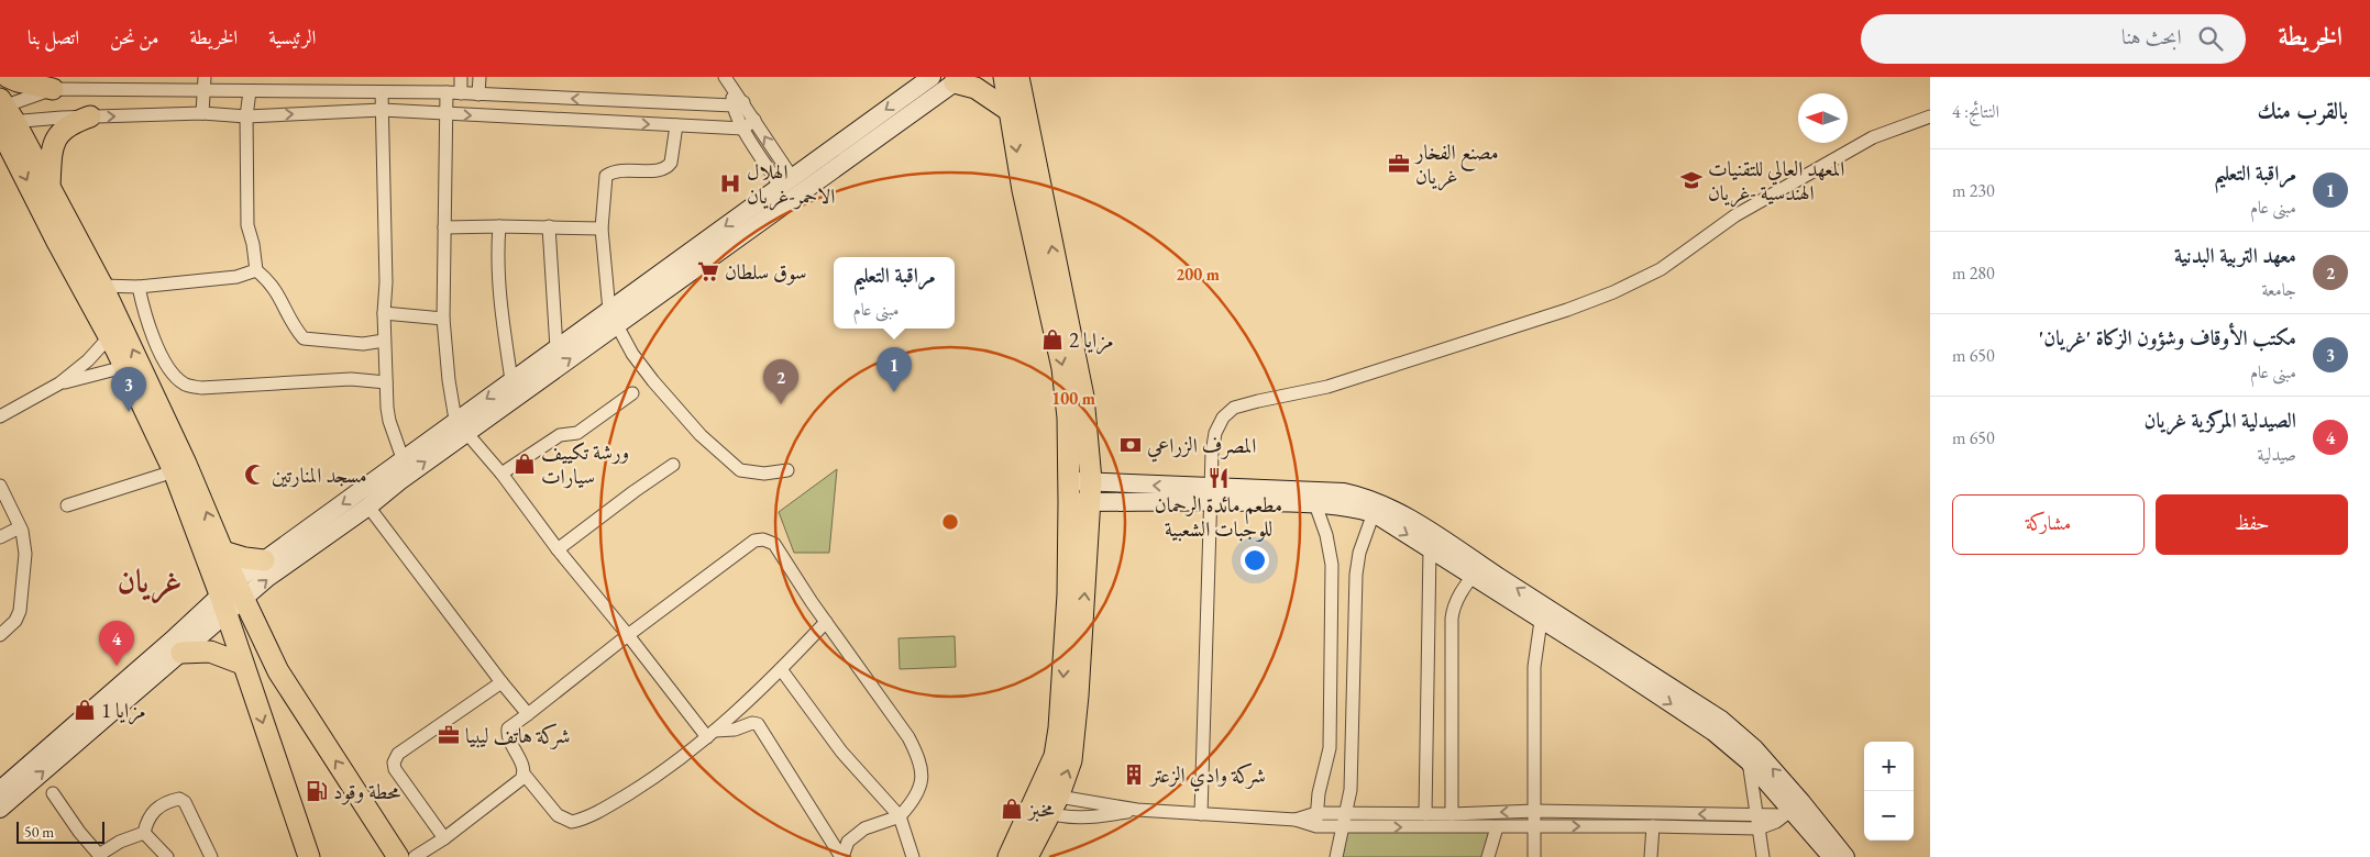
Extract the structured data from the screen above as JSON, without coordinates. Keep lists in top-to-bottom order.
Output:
{
  "districts": ["غريان"],
  "places": {
    "office": ["مصنع الفخار غريان", "شركة هاتف ليبيا"],
    "school or university": ["المعهد العالي للتقنيات الهندسية -غريان"],
    "hospital": ["الهلال الاحمر-غريان"],
    "supermarket": ["سوق سلطان"],
    "shop": [
      "مزايا 2",
      "ورشة تكييف سيارات",
      "مزايا 1",
      "مخبز"
    ],
    "bank": ["المصرف الزراعي"],
    "mosque": ["مسجد المنارتين"],
    "restaurant": ["مطعم مائدة الرحمان للوجبات الشعبية"],
    "building": ["شركة وادي الزعتر"],
    "fuel station": ["محطة وقود"]
  },
  "scale_bar": "50 m",
  "north": "left",
  "page": {
    "header": "الخريطة",
    "search": "ابحث هنا",
    "nav": [
      "الرئيسية",
      "الخريطة",
      "من نحن",
      "اتصل بنا"
    ],
    "heading": ["بالقرب منك", "النتائج: 4"],
    "list": [
      {
        "mark": "1",
        "name": "مراقبة التعليم",
        "note": "مبنى عام",
        "value": "230 m"
      },
      {
        "mark": "2",
        "name": "معهد التربية البدنية",
        "note": "جامعة",
        "value": "280 m"
      },
      {
        "mark": "3",
        "name": "مكتب الأوقاف وشؤون الزكاة 'غريان'",
        "note": "مبنى عام",
        "value": "650 m"
      },
      {
        "mark": "4",
        "name": "الصيدلية المركزية غريان",
        "note": "صيدلية",
        "value": "650 m"
      }
    ],
    "popup": ["مراقبة التعليم", "مبنى عام"],
    "pins": [
      "1",
      "2",
      "3",
      "4"
    ],
    "buttons": ["حفظ", "مشاركة"],
    "map_buttons": ["+", "−"],
    "scale": "50 m"
  },
  "rings": ["200 m", "100 m"]
}
